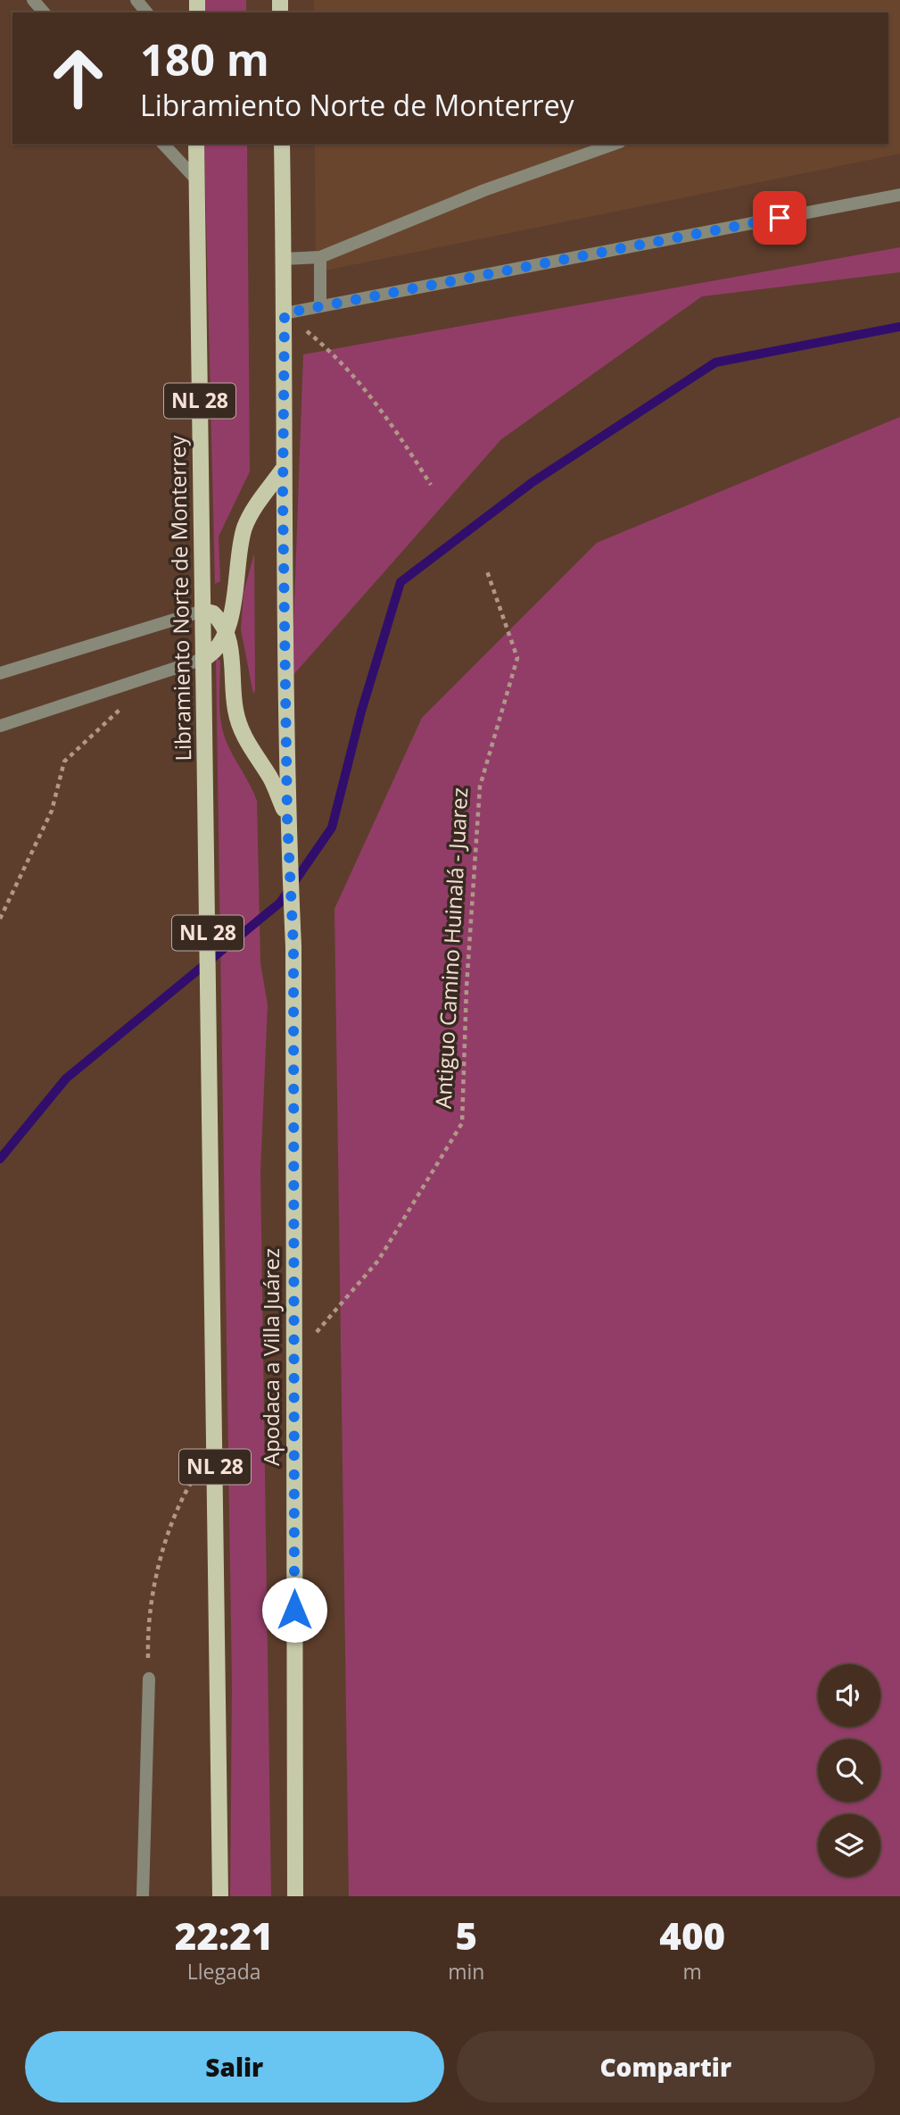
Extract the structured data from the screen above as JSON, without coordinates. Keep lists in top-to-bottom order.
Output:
{
  "streets": {
    "main road": ["NL 28", "Libramiento Norte de Monterrey", "Apodaca a Villa Juárez"],
    "path": ["Antiguo Camino Huinalá - Juarez"]
  },
  "crossings": [
    ["Antiguo Camino Huinalá - Juarez", "Apodaca a Villa Juárez"]
  ],
  "page": {
    "turn": ["180 m", "Libramiento Norte de Monterrey"],
    "eta": [
      "22:21",
      "Llegada",
      "5",
      "min",
      "400",
      "m"
    ],
    "buttons": ["Salir", "Compartir"]
  }
}
